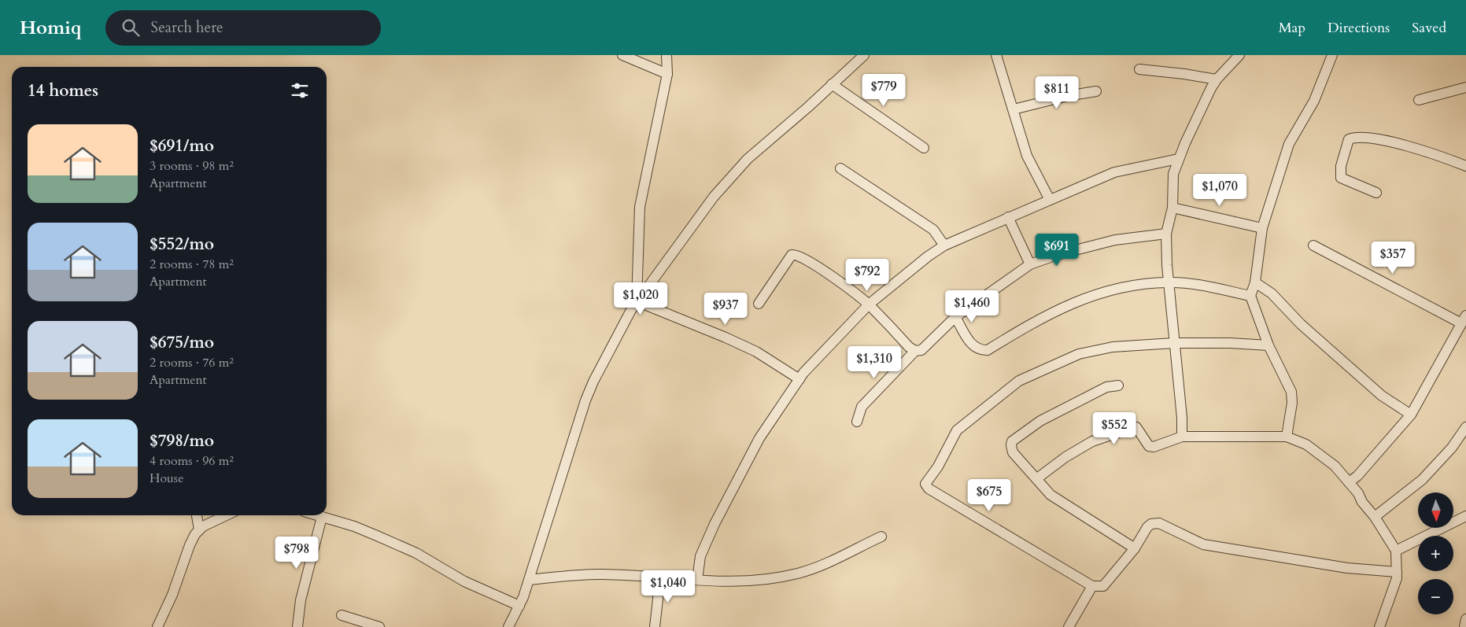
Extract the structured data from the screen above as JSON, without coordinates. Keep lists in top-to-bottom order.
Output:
{
  "north": "bottom",
  "page": {
    "header": "Homiq",
    "search": "Search here",
    "nav": ["Map", "Directions", "Saved"],
    "heading": "14 homes",
    "price": [
      "$779",
      "$811",
      "$1,070",
      "$691",
      "$357",
      "$792",
      "$1,020",
      "$1,460",
      "$937",
      "$1,310",
      "$552",
      "$675",
      "$798",
      "$1,040"
    ],
    "list": [
      {
        "name": "$691/mo",
        "note": "3 rooms · 98 m² · Apartment"
      },
      {
        "name": "$552/mo",
        "note": "2 rooms · 78 m² · Apartment"
      },
      {
        "name": "$675/mo",
        "note": "2 rooms · 76 m² · Apartment"
      },
      {
        "name": "$798/mo",
        "note": "4 rooms · 96 m² · House"
      }
    ],
    "map_buttons": ["+", "−"]
  }
}
